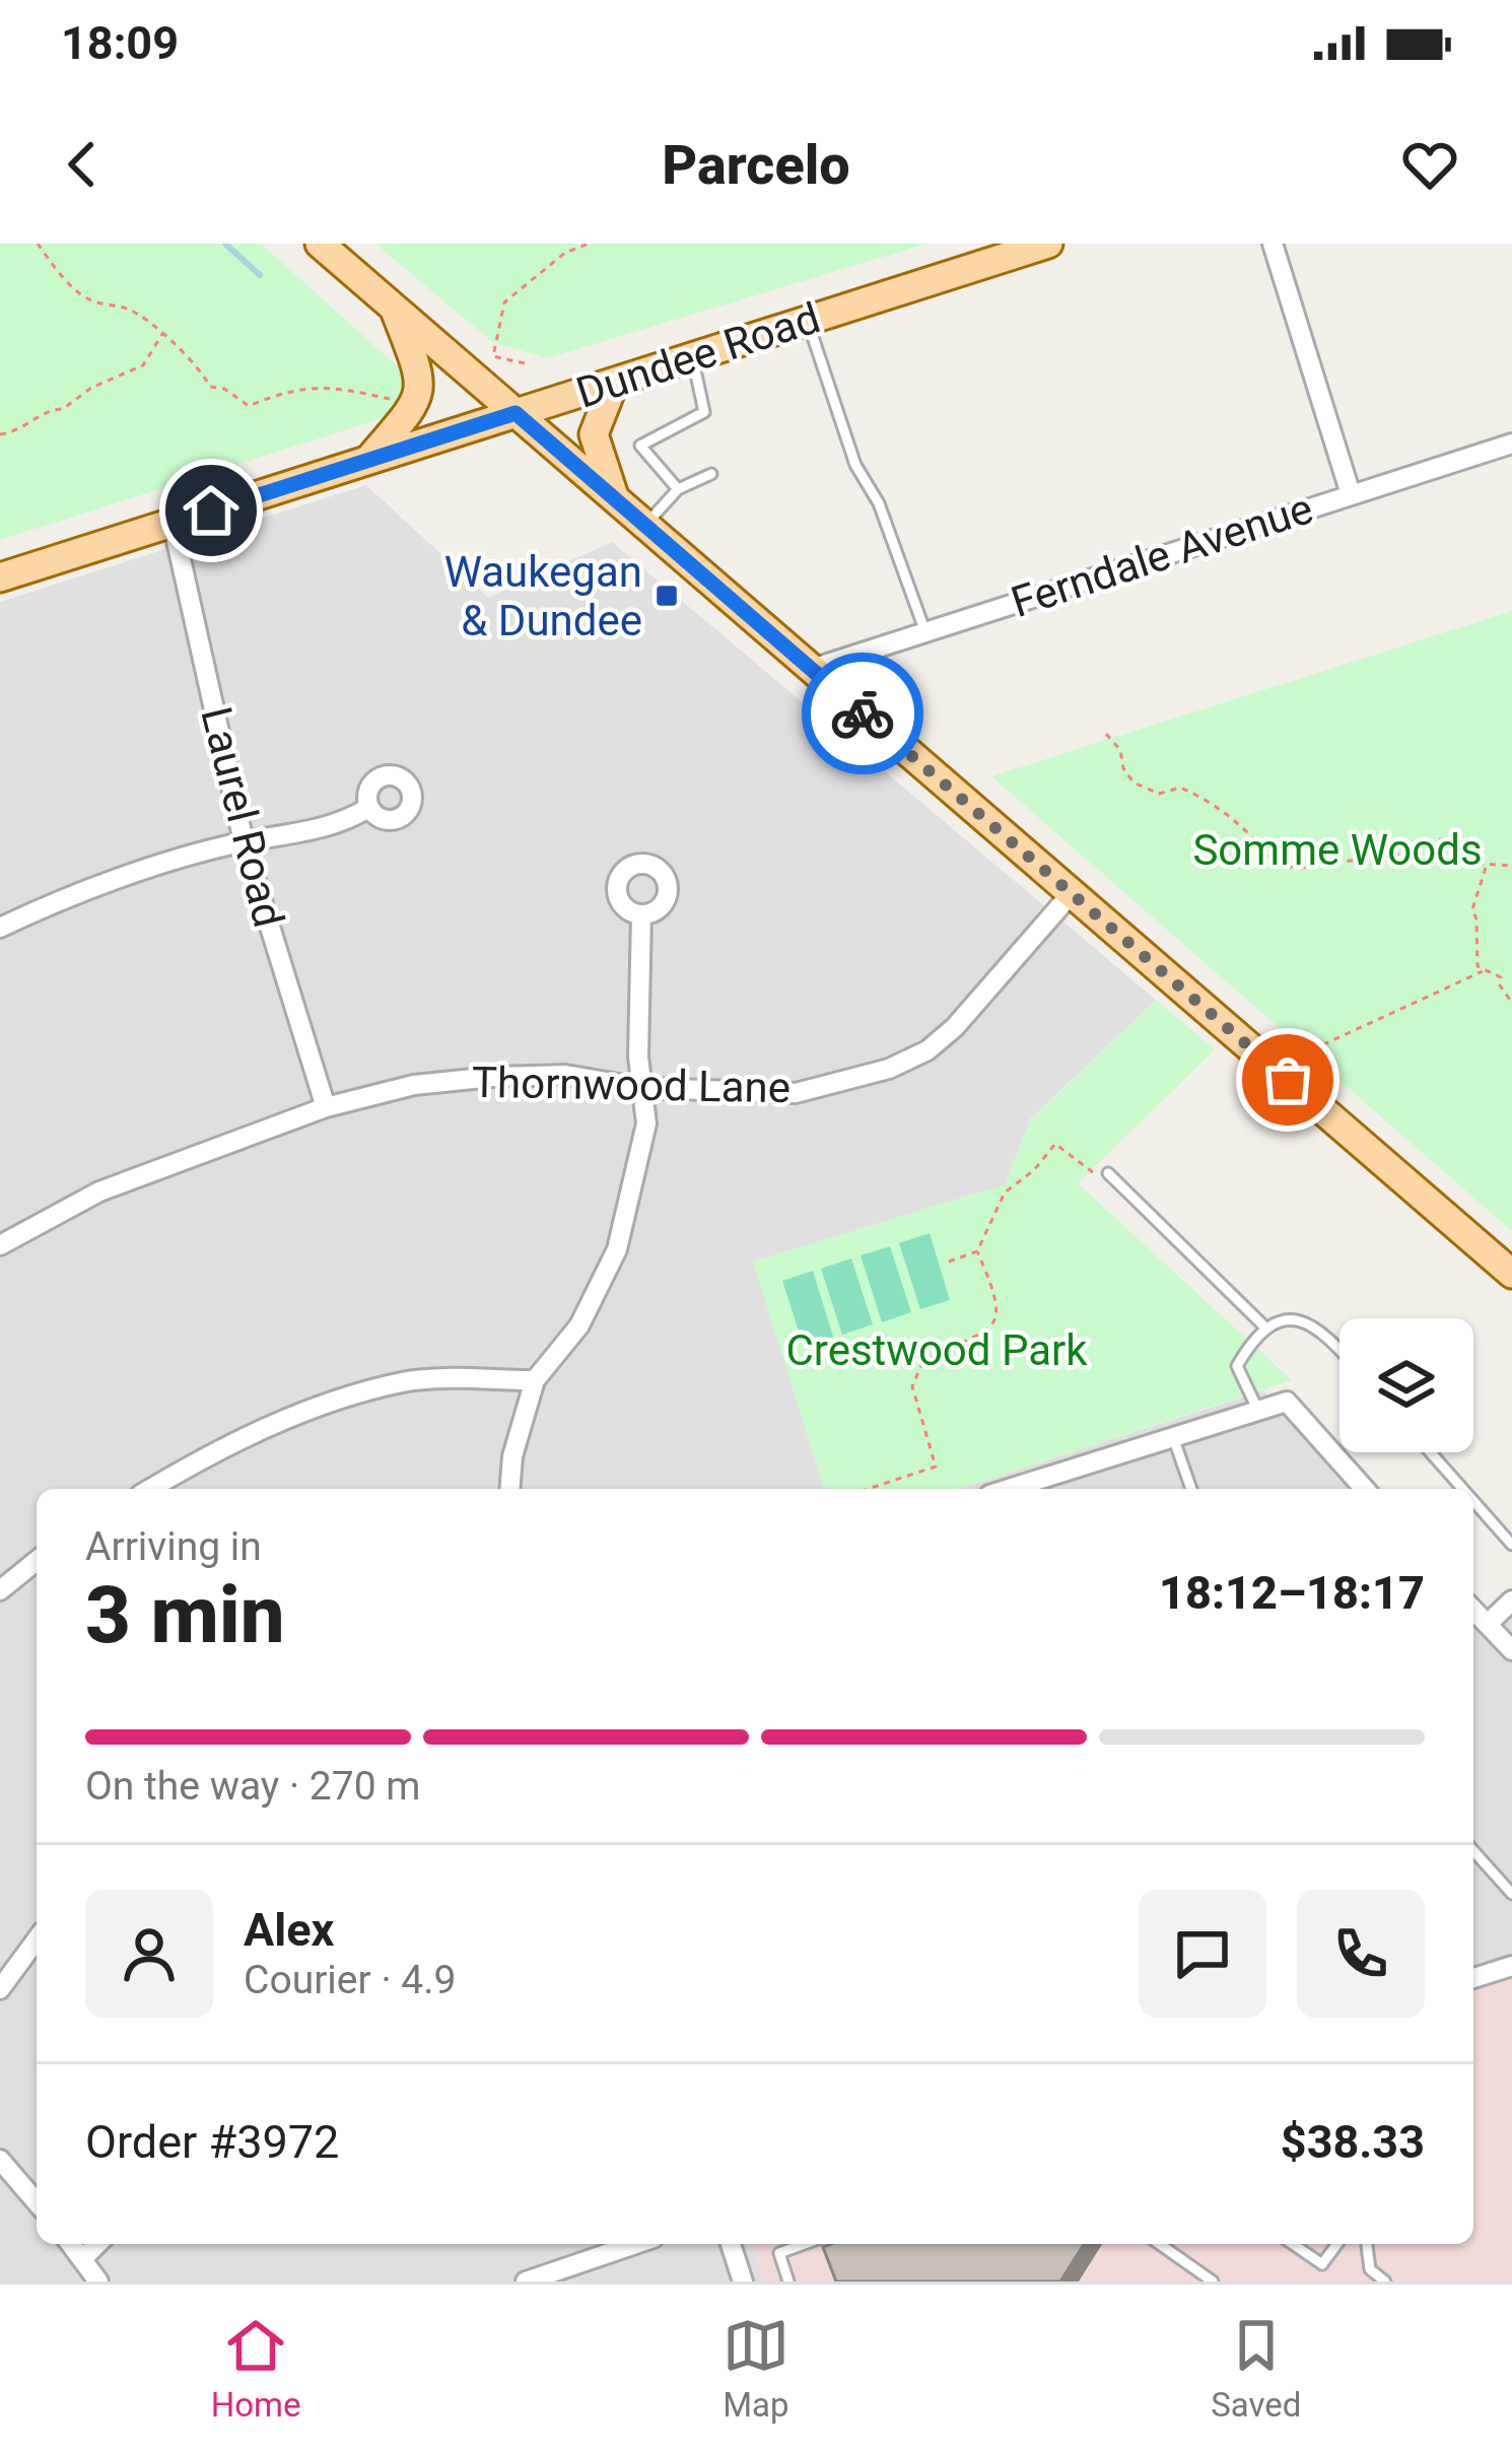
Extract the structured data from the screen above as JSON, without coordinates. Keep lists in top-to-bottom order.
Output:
{
  "streets": {
    "main road": ["Dundee Road"],
    "street": ["Ferndale Avenue", "Laurel Road", "Thornwood Lane"]
  },
  "crossings": [
    ["Dundee Road", "Laurel Road"],
    ["Laurel Road", "Thornwood Lane"]
  ],
  "parks": ["Somme Woods", "Crestwood Park"],
  "places": {
    "transit": ["Waukegan & Dundee"]
  },
  "page": {
    "status": "18:09",
    "header": "Parcelo",
    "heading": ["3 min", "Arriving in", "18:12–18:17"],
    "panel": [
      "Alex",
      "Courier · 4.9",
      "Order #3972",
      "$38.33"
    ],
    "bar": "On the way · 270 m",
    "tabs": ["Home", "Map", "Saved"]
  }
}
